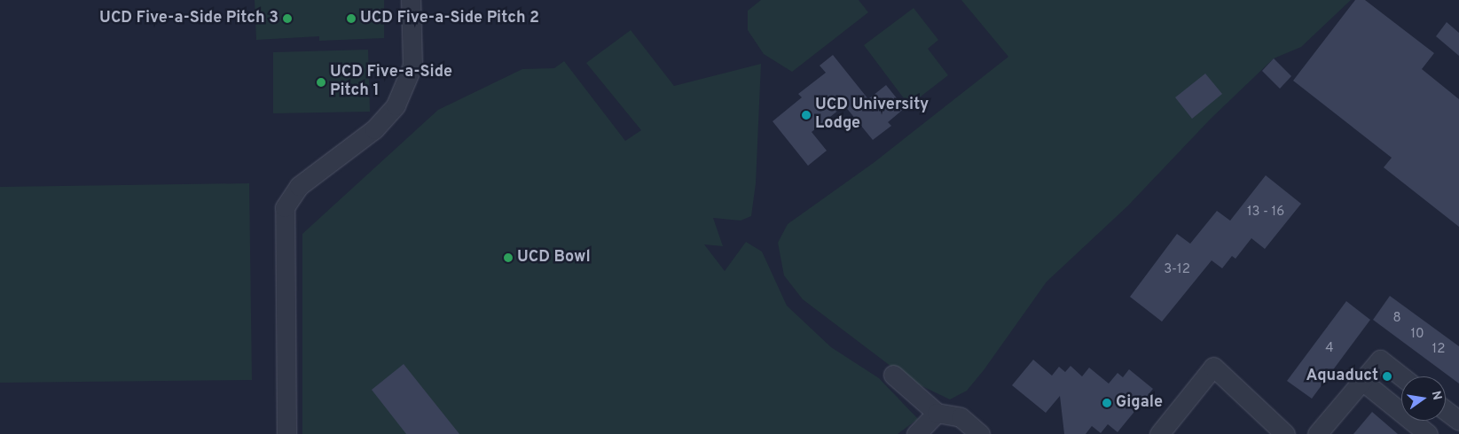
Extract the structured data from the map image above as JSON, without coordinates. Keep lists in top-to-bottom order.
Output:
{
  "places": [
    "UCD Five-a-Side Pitch 3",
    "UCD Five-a-Side Pitch 2",
    "UCD Five-a-Side Pitch 1",
    "UCD University Lodge",
    "UCD Bowl",
    "Aquaduct",
    "Gigale"
  ],
  "house_numbers": [
    "13 - 16",
    "3-12",
    "8",
    "10",
    "4",
    "12"
  ],
  "north": "right"
}
